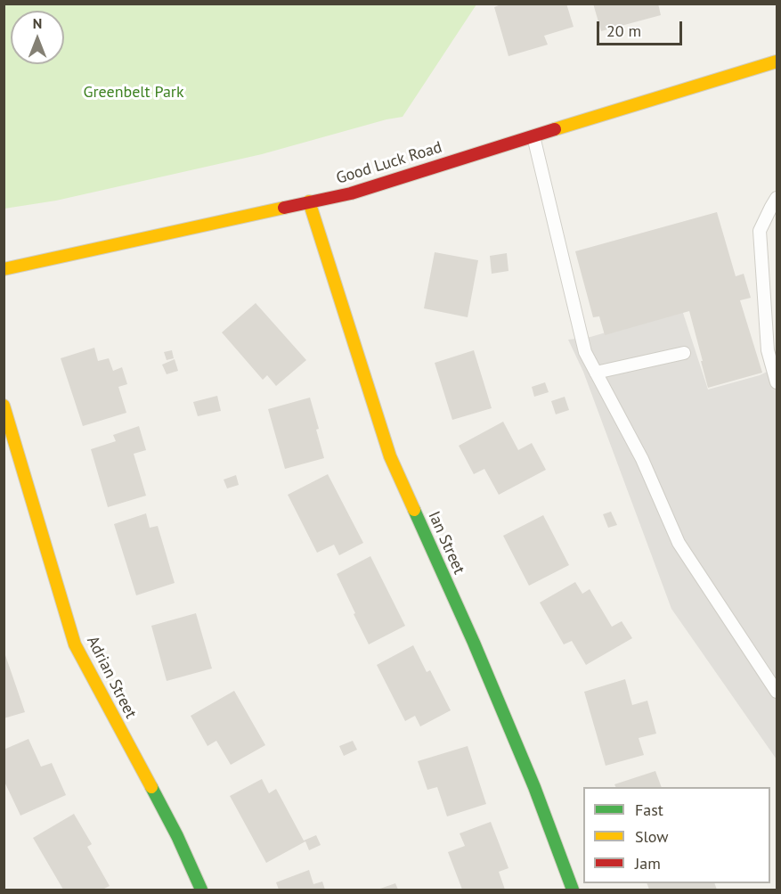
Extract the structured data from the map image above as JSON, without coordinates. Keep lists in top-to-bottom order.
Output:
{
  "streets": {
    "street": ["Good Luck Road", "Ian Street", "Adrian Street"]
  },
  "crossings": [
    ["Good Luck Road", "Ian Street"]
  ],
  "parks": ["Greenbelt Park"],
  "legend": ["Fast", "Slow", "Jam"],
  "scale_bar": "20 m",
  "north": "top"
}
